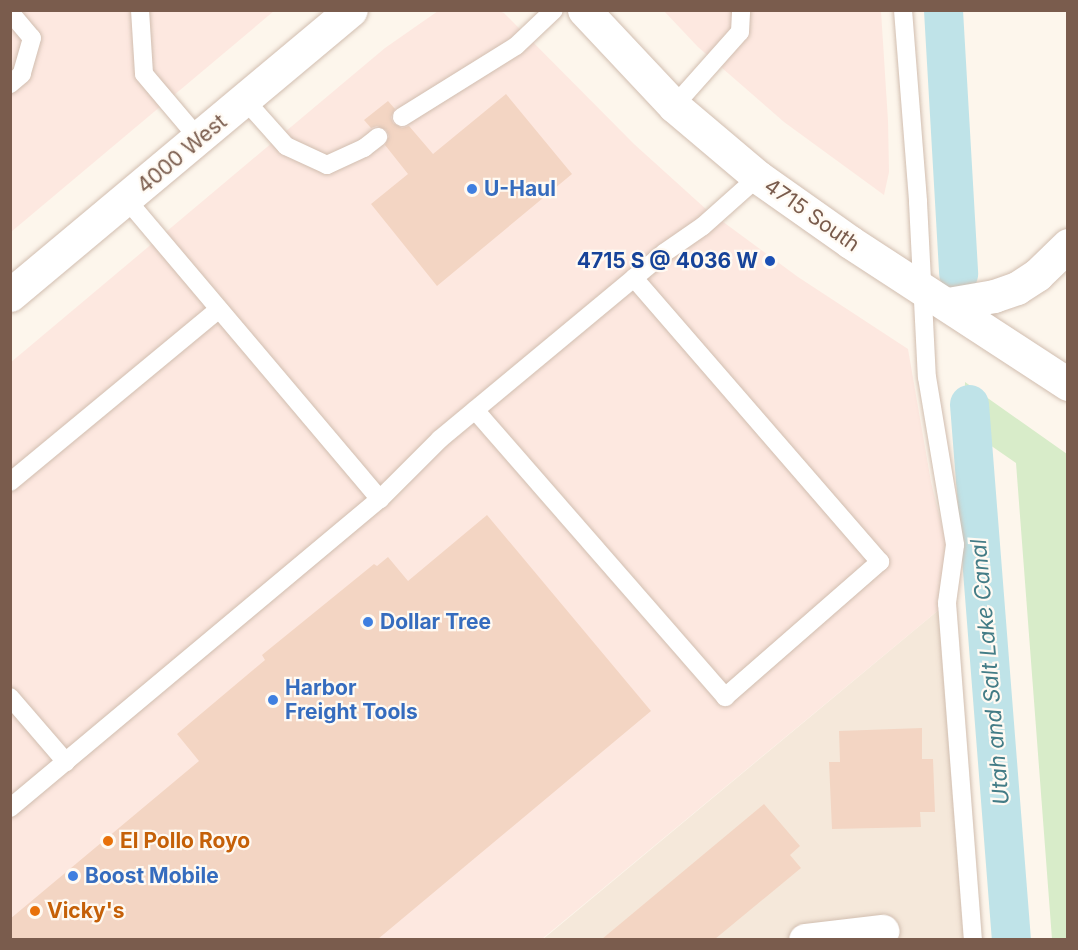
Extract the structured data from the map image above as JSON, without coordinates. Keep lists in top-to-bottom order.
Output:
{
  "streets": {
    "main road": ["4000 West", "4715 South"]
  },
  "water": ["Utah and Salt Lake Canal"],
  "places": [
    "U-Haul",
    "4715 S @ 4036 W",
    "Dollar Tree",
    "Harbor Freight Tools",
    "El Pollo Royo",
    "Boost Mobile",
    "Vicky's"
  ]
}
